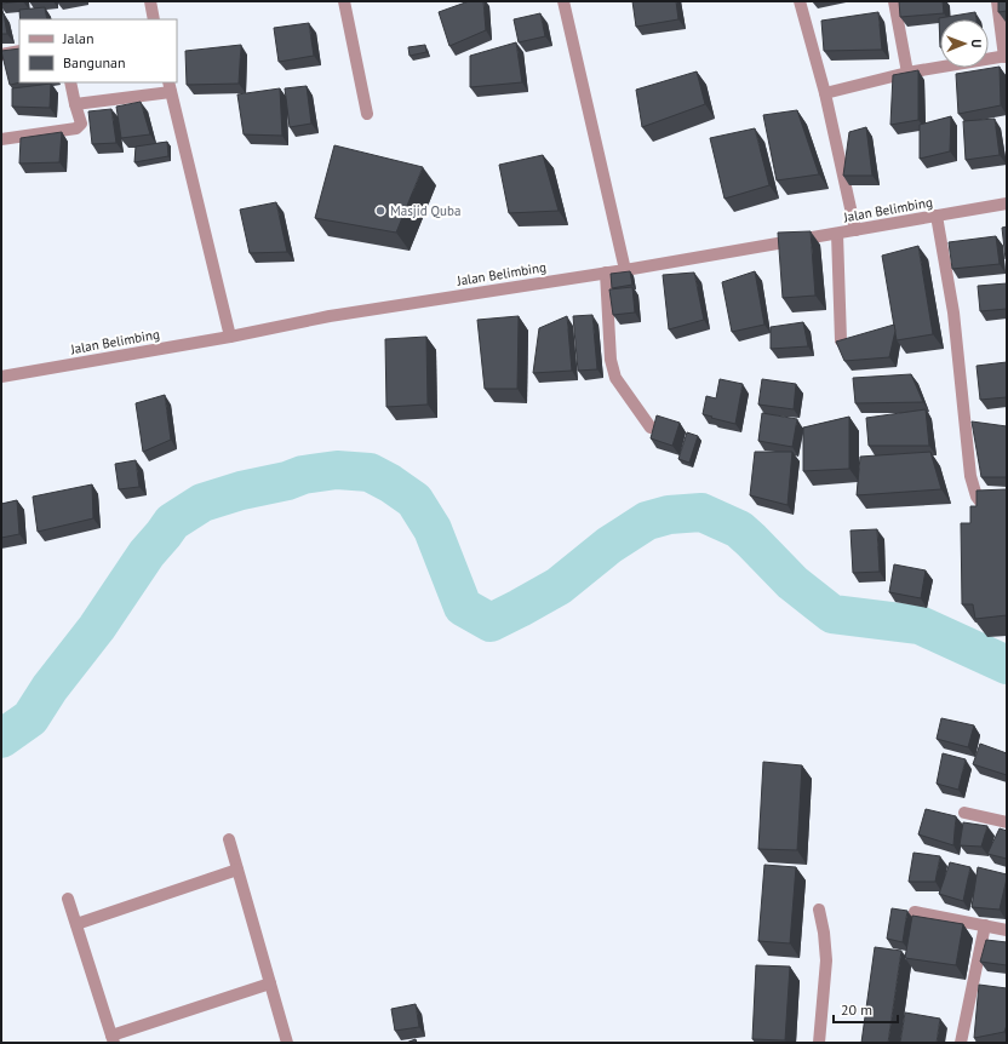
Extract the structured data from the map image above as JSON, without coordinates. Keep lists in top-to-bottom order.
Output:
{
  "streets": {
    "street": ["Jalan Belimbing"]
  },
  "places": ["Masjid Quba"],
  "legend": ["Jalan", "Bangunan"],
  "scale_bar": "20 m",
  "north": "right"
}
